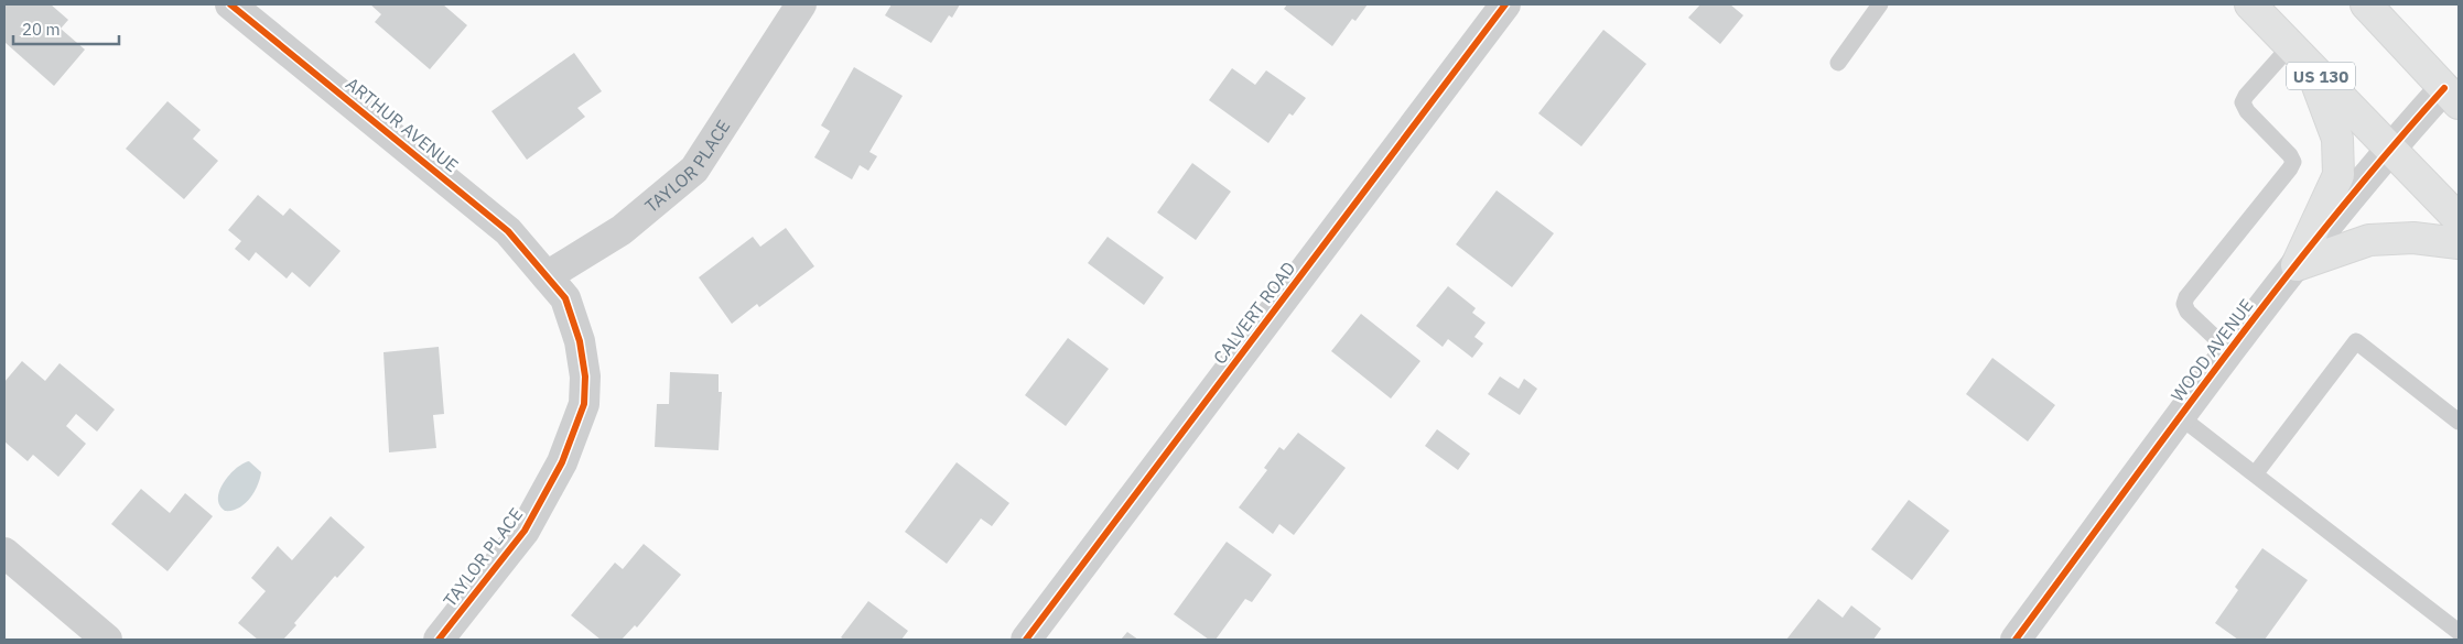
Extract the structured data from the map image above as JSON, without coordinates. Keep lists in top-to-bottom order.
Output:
{
  "streets": {
    "highway": ["US 130"],
    "street": [
      "ARTHUR AVENUE",
      "TAYLOR PLACE",
      "CALVERT ROAD",
      "WOOD AVENUE"
    ]
  },
  "crossings": [
    ["US 130", "WOOD AVENUE"],
    ["ARTHUR AVENUE", "TAYLOR PLACE"]
  ],
  "scale_bar": "20 m"
}
